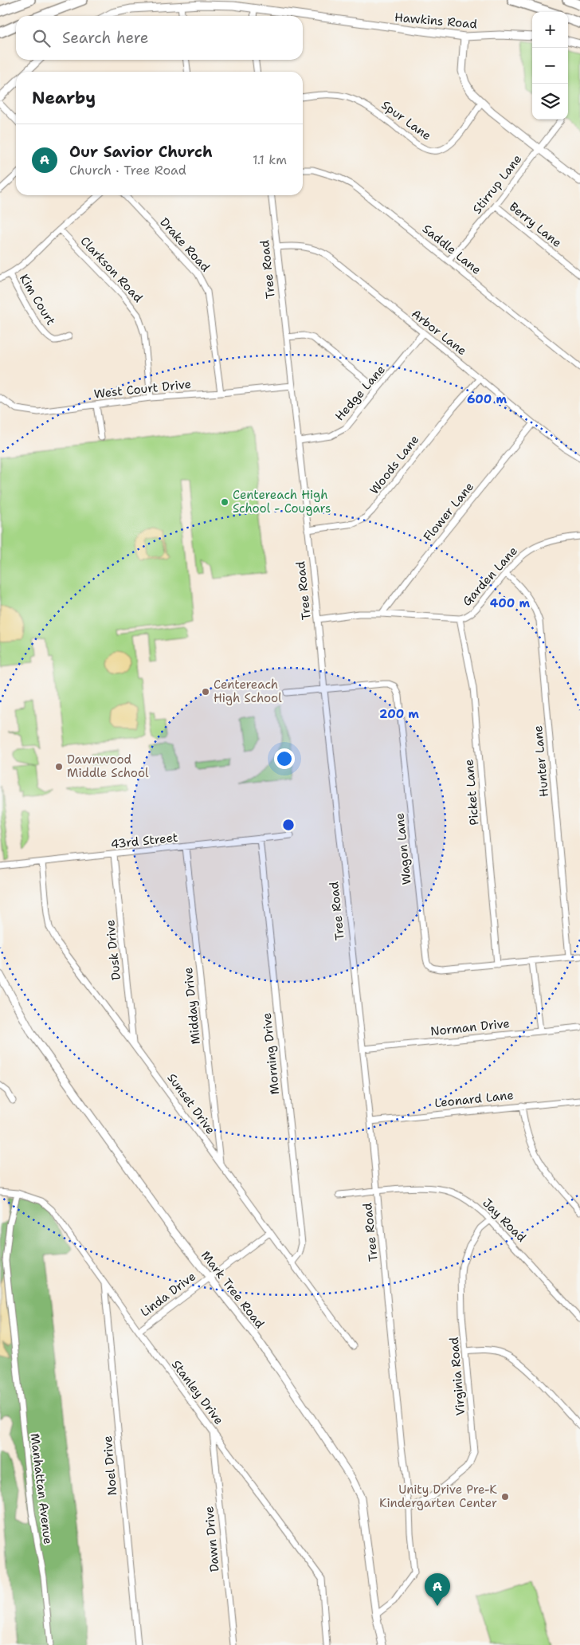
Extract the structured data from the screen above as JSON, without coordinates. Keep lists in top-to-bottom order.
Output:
{
  "streets": {
    "street": [
      "Hawkins Road",
      "Spur Lane",
      "Stirrup Lane",
      "Berry Lane",
      "Drake Road",
      "Saddle Lane",
      "Clarkson Road",
      "Tree Road",
      "Kim Court",
      "Arbor Lane",
      "West Court Drive",
      "Hedge Lane",
      "Woods Lane",
      "Flower Lane",
      "Garden Lane",
      "Hunter Lane",
      "Picket Lane",
      "43rd Street",
      "Wagon Lane",
      "Dusk Drive",
      "Midday Drive",
      "Norman Drive",
      "Morning Drive",
      "Leonard Lane",
      "Sunset Drive",
      "Jay Road",
      "Mark Tree Road",
      "Linda Drive",
      "Virginia Road",
      "Stanley Drive",
      "Noel Drive",
      "Manhattan Avenue",
      "Dawn Drive"
    ]
  },
  "crossings": [
    ["Stirrup Lane", "Berry Lane"],
    ["Stirrup Lane", "Saddle Lane"],
    ["Drake Road", "West Court Drive"],
    ["Clarkson Road", "West Court Drive"],
    ["Tree Road", "Arbor Lane"],
    ["Tree Road", "West Court Drive"],
    ["Tree Road", "Hedge Lane"],
    ["Tree Road", "Woods Lane"],
    ["Tree Road", "Garden Lane"],
    ["Tree Road", "Wagon Lane"],
    ["Tree Road", "Norman Drive"],
    ["Tree Road", "Leonard Lane"],
    ["Tree Road", "Jay Road"],
    ["Tree Road", "Mark Tree Road"],
    ["Tree Road", "Virginia Road"],
    ["Arbor Lane", "Hedge Lane"],
    ["Arbor Lane", "Woods Lane"],
    ["Arbor Lane", "Flower Lane"],
    ["Flower Lane", "Garden Lane"],
    ["Garden Lane", "Hunter Lane"],
    ["Garden Lane", "Picket Lane"],
    ["Hunter Lane", "Wagon Lane"],
    ["Picket Lane", "Wagon Lane"],
    ["43rd Street", "Dusk Drive"],
    ["43rd Street", "Midday Drive"],
    ["43rd Street", "Morning Drive"],
    ["43rd Street", "Sunset Drive"],
    ["Dusk Drive", "Sunset Drive"],
    ["Midday Drive", "Sunset Drive"],
    ["Morning Drive", "Sunset Drive"],
    ["Sunset Drive", "Linda Drive"],
    ["Jay Road", "Virginia Road"],
    ["Mark Tree Road", "Linda Drive"],
    ["Linda Drive", "Stanley Drive"],
    ["Stanley Drive", "Noel Drive"],
    ["Stanley Drive", "Manhattan Avenue"],
    ["Stanley Drive", "Dawn Drive"]
  ],
  "places": [
    "Centereach High School - Cougars",
    "Centereach High School",
    "Dawnwood Middle School",
    "Unity Drive Pre-K Kindergarten Center"
  ],
  "page": {
    "map_buttons": ["+", "−"],
    "search": "Search here",
    "heading": "Nearby",
    "list": [
      {
        "mark": "A",
        "name": "Our Savior Church",
        "note": "Church · Tree Road",
        "value": "1.1 km"
      }
    ],
    "pins": "A"
  },
  "rings": ["600 m", "400 m", "200 m"]
}
